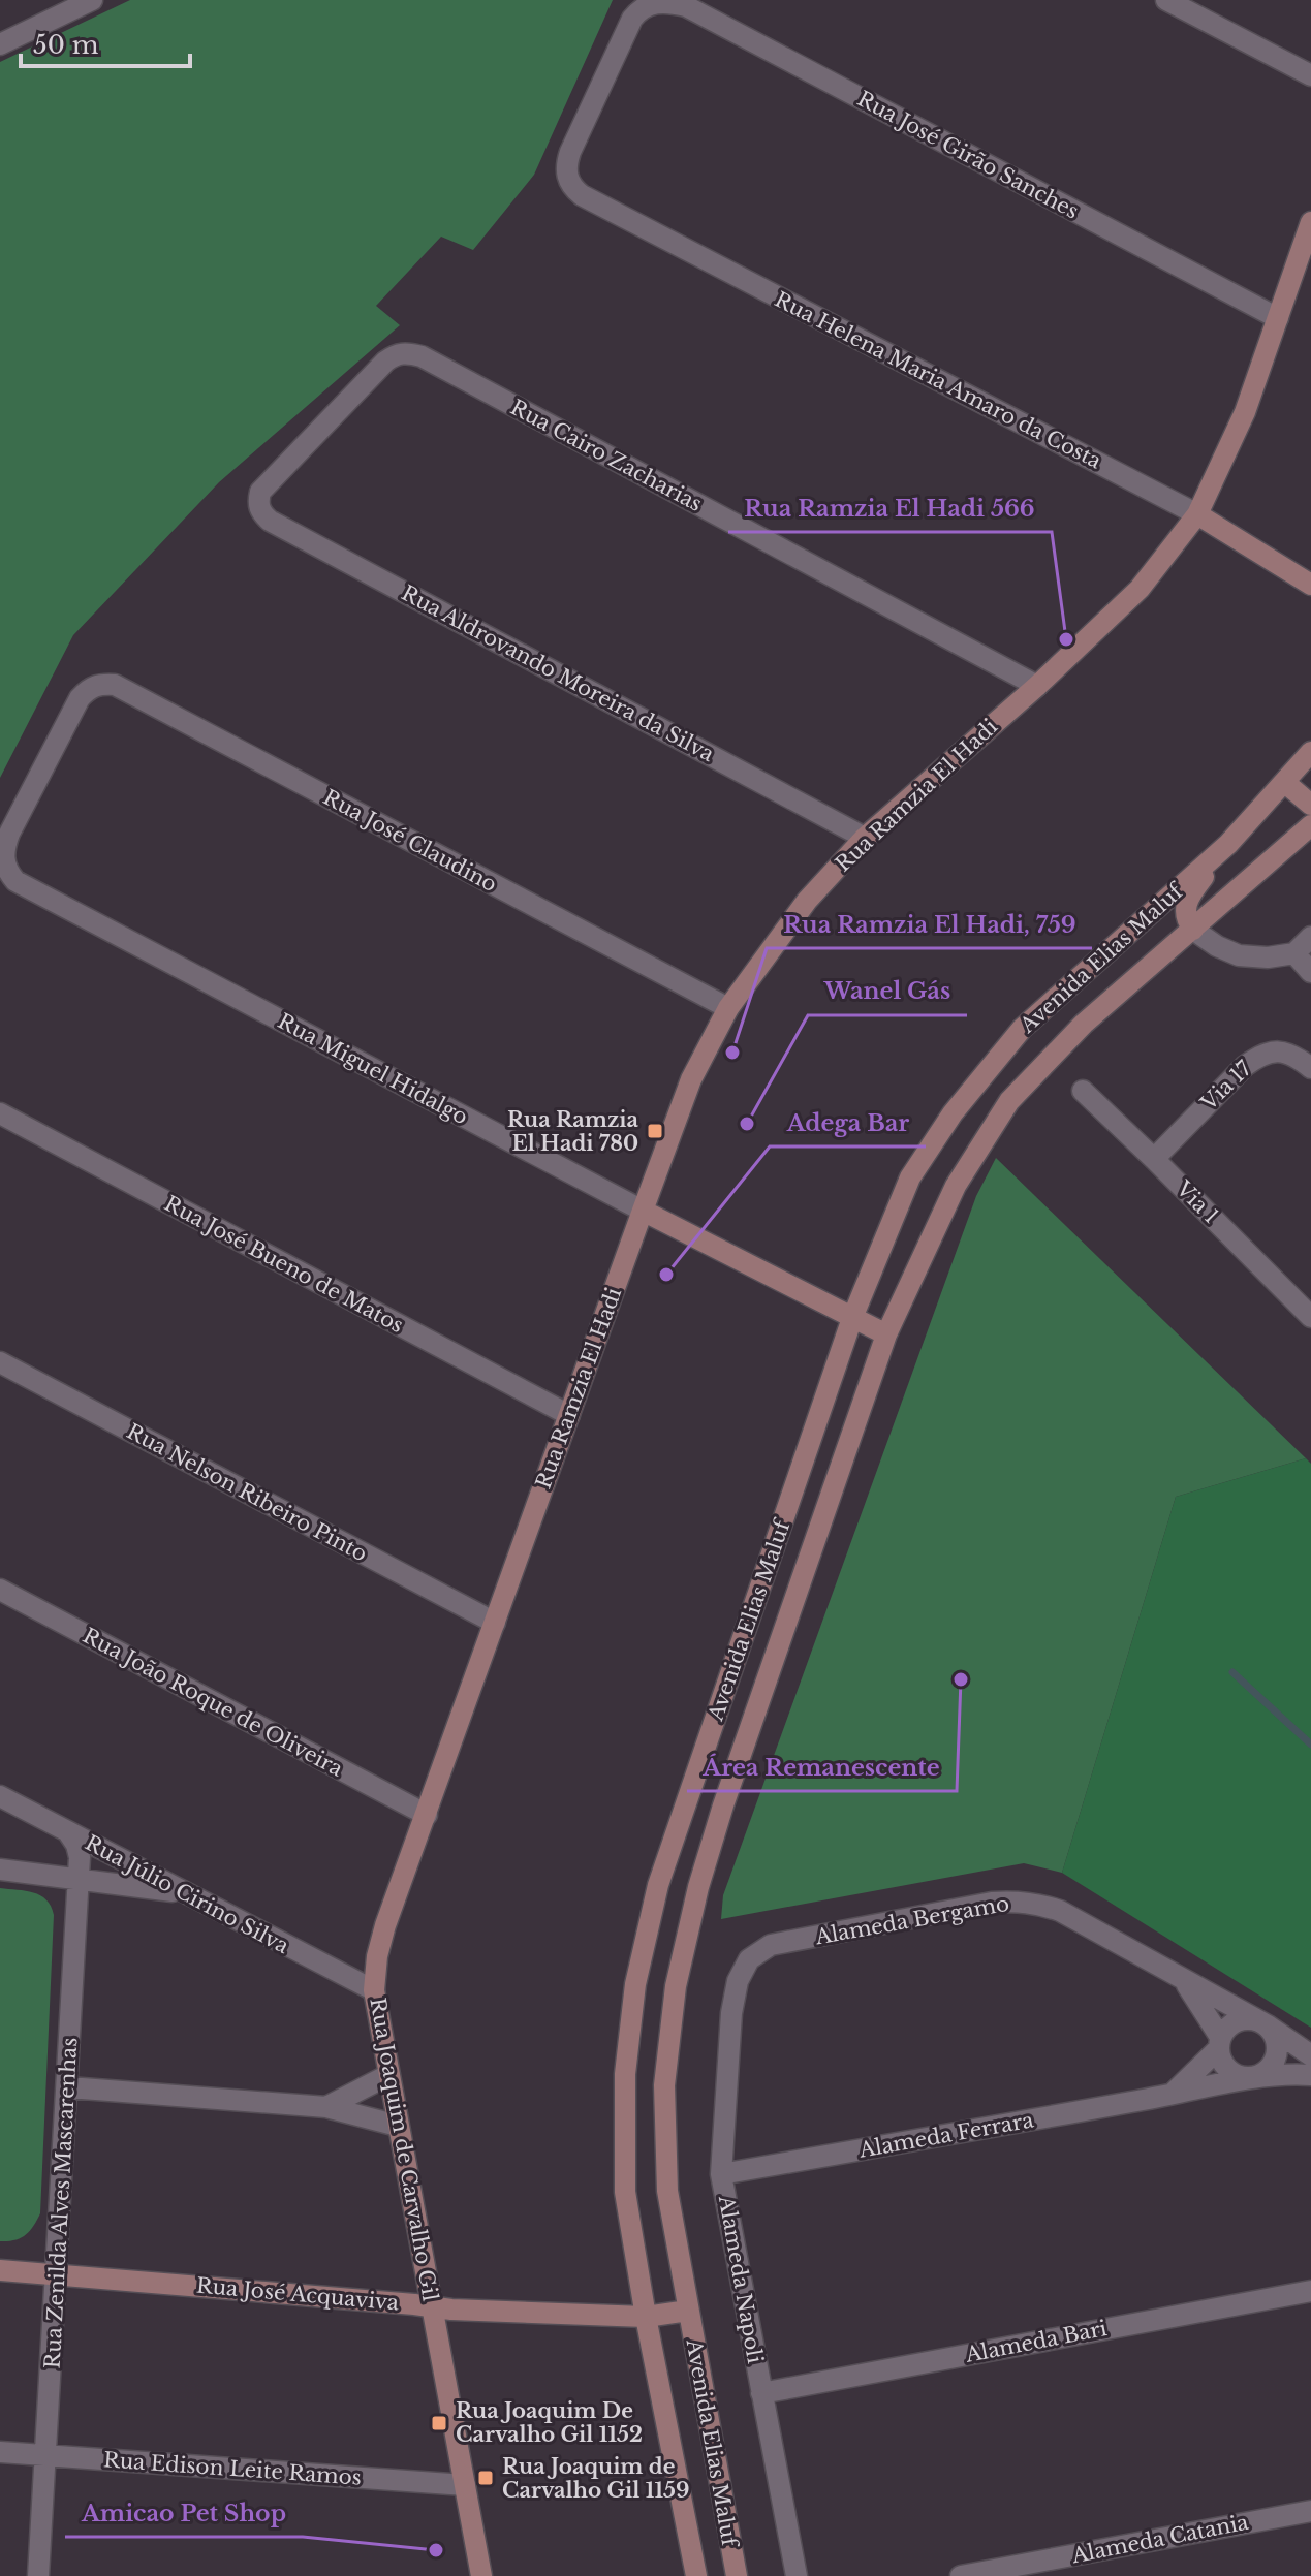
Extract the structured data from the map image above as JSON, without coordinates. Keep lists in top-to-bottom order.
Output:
{
  "streets": {
    "street": [
      "Rua José Girão Sanches",
      "Rua Helena Maria Amaro da Costa",
      "Rua Cairo Zacharias",
      "Rua Aldrovando Moreira da Silva",
      "Rua Ramzia El Hadi",
      "Rua José Claudino",
      "Avenida Elias Maluf",
      "Rua Miguel Hidalgo",
      "Via 17",
      "Via 1",
      "Rua José Bueno de Matos",
      "Rua Nelson Ribeiro Pinto",
      "Rua João Roque de Oliveira",
      "Rua Júlio Cirino Silva",
      "Alameda Bergamo",
      "Alameda Ferrara",
      "Rua Joaquim de Carvalho Gil",
      "Rua Zenilda Alves Mascarenhas",
      "Alameda Napoli",
      "Rua José Acquaviva",
      "Alameda Bari",
      "Rua Edison Leite Ramos",
      "Alameda Catania"
    ]
  },
  "crossings": [
    ["Rua José Girão Sanches", "Rua Helena Maria Amaro da Costa"],
    ["Rua José Girão Sanches", "Rua Ramzia El Hadi"],
    ["Rua Helena Maria Amaro da Costa", "Rua Ramzia El Hadi"],
    ["Rua Cairo Zacharias", "Rua Aldrovando Moreira da Silva"],
    ["Rua Cairo Zacharias", "Rua Ramzia El Hadi"],
    ["Rua Aldrovando Moreira da Silva", "Rua Ramzia El Hadi"],
    ["Rua Ramzia El Hadi", "Rua José Claudino"],
    ["Rua Ramzia El Hadi", "Rua Miguel Hidalgo"],
    ["Rua Ramzia El Hadi", "Rua José Bueno de Matos"],
    ["Rua Ramzia El Hadi", "Rua Nelson Ribeiro Pinto"],
    ["Rua Ramzia El Hadi", "Rua Joaquim de Carvalho Gil"],
    ["Rua José Claudino", "Rua Miguel Hidalgo"],
    ["Avenida Elias Maluf", "Rua Miguel Hidalgo"],
    ["Avenida Elias Maluf", "Rua José Acquaviva"],
    ["Via 17", "Via 1"],
    ["Rua João Roque de Oliveira", "Rua Joaquim de Carvalho Gil"],
    ["Rua Júlio Cirino Silva", "Rua Joaquim de Carvalho Gil"],
    ["Rua Júlio Cirino Silva", "Rua Zenilda Alves Mascarenhas"],
    ["Alameda Bergamo", "Alameda Ferrara"],
    ["Alameda Bergamo", "Alameda Napoli"],
    ["Alameda Ferrara", "Alameda Napoli"],
    ["Rua Joaquim de Carvalho Gil", "Rua José Acquaviva"],
    ["Rua Joaquim de Carvalho Gil", "Rua Edison Leite Ramos"],
    ["Rua Zenilda Alves Mascarenhas", "Rua José Acquaviva"],
    ["Rua Zenilda Alves Mascarenhas", "Rua Edison Leite Ramos"],
    ["Alameda Napoli", "Alameda Bari"]
  ],
  "places": {
    "other": [
      "Rua Ramzia El Hadi 566",
      "Rua Ramzia El Hadi, 759",
      "Wanel Gás",
      "Adega Bar",
      "Área Remanescente",
      "Amicao Pet Shop"
    ],
    "transit": ["Rua Ramzia El Hadi 780", "Rua Joaquim De Carvalho Gil 1152", "Rua Joaquim de Carvalho Gil 1159"]
  },
  "scale_bar": "50 m"
}
